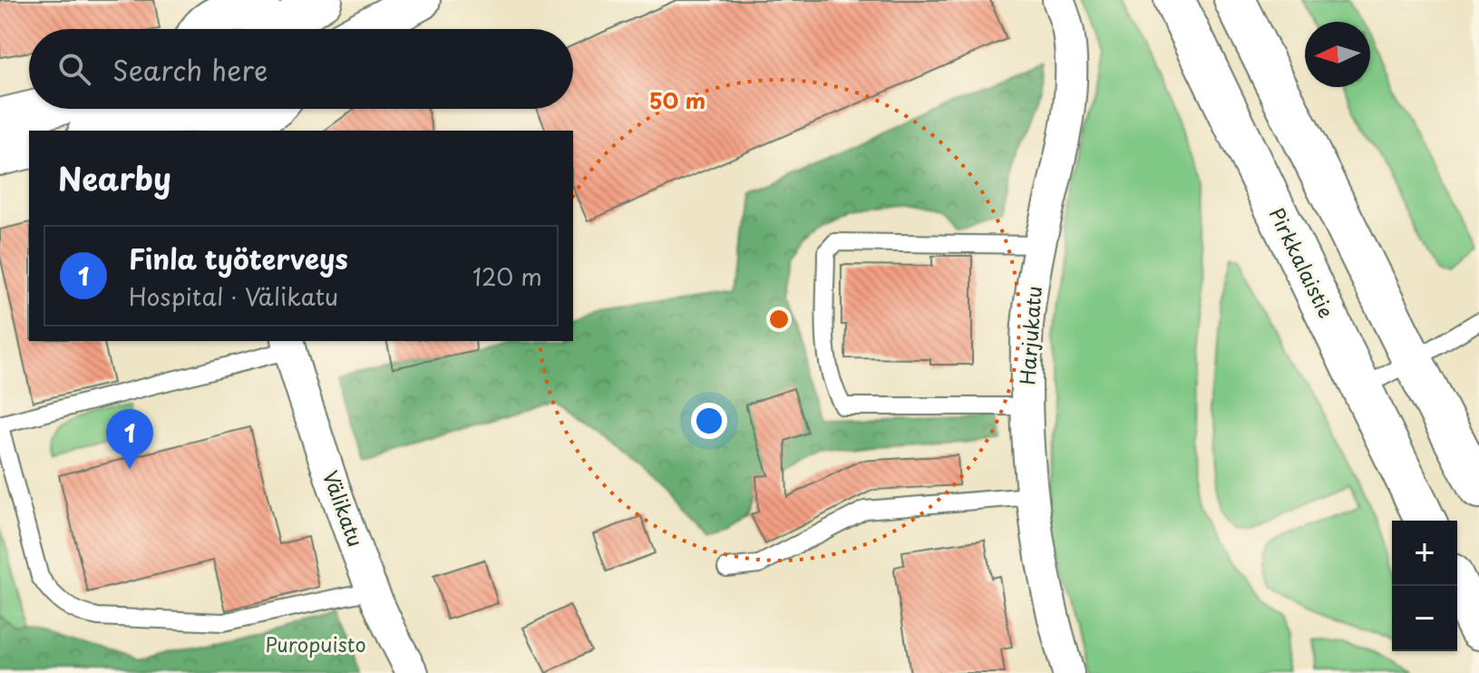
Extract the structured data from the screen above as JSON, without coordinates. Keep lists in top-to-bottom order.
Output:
{
  "streets": {
    "main road": ["Pirkkalaistie"],
    "street": ["Harjukatu", "Välikatu"]
  },
  "parks": ["Puropuisto"],
  "north": "left",
  "page": {
    "search": "Search here",
    "heading": "Nearby",
    "list": [
      {
        "mark": "1",
        "name": "Finla työterveys",
        "note": "Hospital · Välikatu",
        "value": "120 m"
      }
    ],
    "pins": "1",
    "map_buttons": ["+", "−"]
  },
  "rings": ["50 m"]
}
